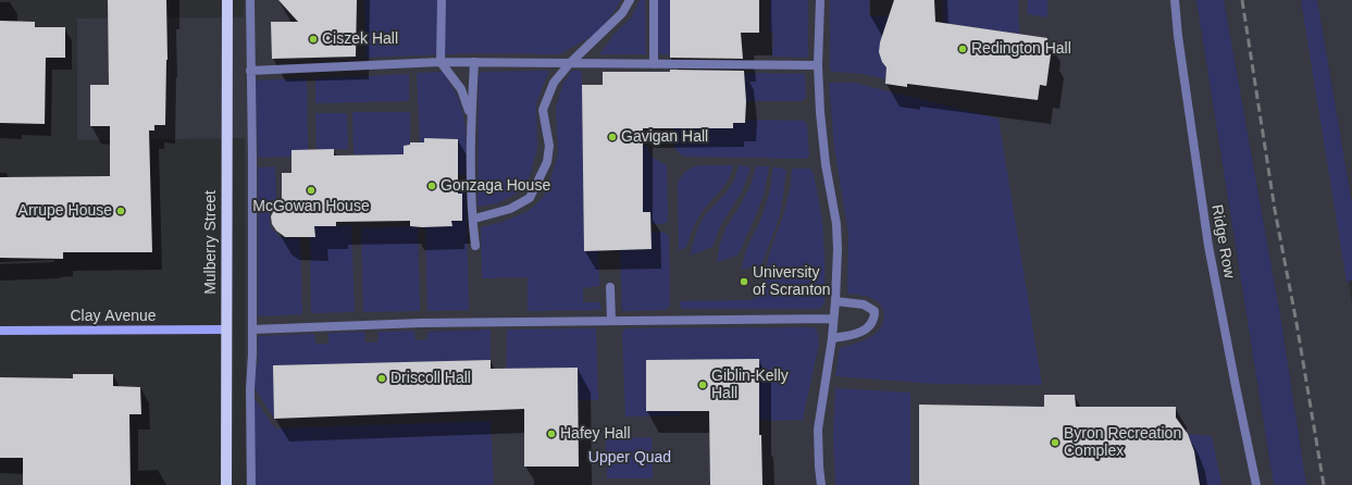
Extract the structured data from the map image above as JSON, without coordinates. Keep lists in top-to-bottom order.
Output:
{
  "streets": {
    "main road": ["Mulberry Street", "Clay Avenue"],
    "street": ["Ridge Row"]
  },
  "crossings": [
    ["Mulberry Street", "Clay Avenue"]
  ],
  "parks": ["Upper Quad"],
  "places": [
    "Ciszek Hall",
    "Redington Hall",
    "Gavigan Hall",
    "Gonzaga House",
    "McGowan House",
    "Arrupe House",
    "University of Scranton",
    "Driscoll Hall",
    "Giblin-Kelly Hall",
    "Hafey Hall",
    "Byron Recreation Complex"
  ]
}
